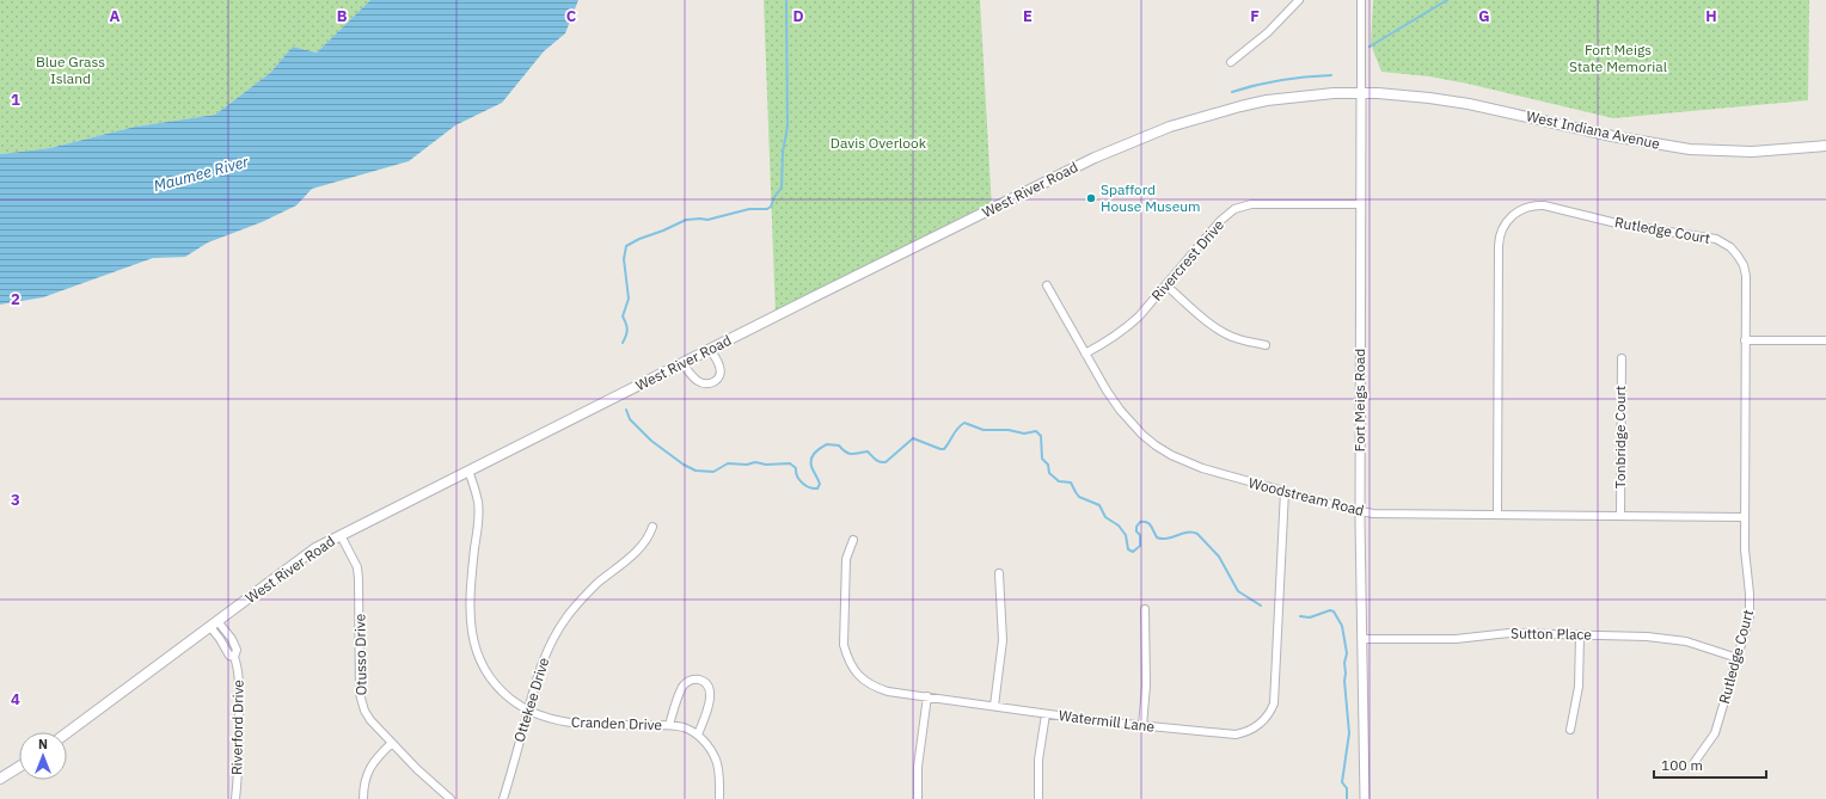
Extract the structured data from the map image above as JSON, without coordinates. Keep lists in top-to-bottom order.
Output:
{
  "streets": {
    "main road": ["West Indiana Avenue", "West River Road"],
    "street": [
      "Rutledge Court",
      "Rivercrest Drive",
      "Fort Meigs Road",
      "Tonbridge Court",
      "Woodstream Road",
      "Sutton Place",
      "Otusso Drive",
      "Ottekee Drive",
      "Watermill Lane",
      "Cranden Drive",
      "Riverford Drive"
    ]
  },
  "crossings": [
    ["West Indiana Avenue", "West River Road"],
    ["West Indiana Avenue", "Fort Meigs Road"],
    ["West River Road", "Fort Meigs Road"],
    ["West River Road", "Otusso Drive"],
    ["West River Road", "Cranden Drive"],
    ["West River Road", "Riverford Drive"],
    ["Rutledge Court", "Woodstream Road"],
    ["Rutledge Court", "Sutton Place"],
    ["Rivercrest Drive", "Fort Meigs Road"],
    ["Rivercrest Drive", "Woodstream Road"],
    ["Fort Meigs Road", "Woodstream Road"],
    ["Fort Meigs Road", "Sutton Place"],
    ["Tonbridge Court", "Woodstream Road"],
    ["Woodstream Road", "Watermill Lane"],
    ["Ottekee Drive", "Cranden Drive"]
  ],
  "water": ["Maumee River"],
  "parks": ["Fort Meigs State Memorial", "Blue Grass Island", "Davis Overlook"],
  "places": ["Spafford House Museum"],
  "scale_bar": "100 m",
  "north": "top",
  "grid": {
    "columns": [
      "A",
      "B",
      "C",
      "D",
      "E",
      "F",
      "G",
      "H"
    ],
    "rows": [
      "1",
      "2",
      "3",
      "4"
    ]
  }
}
